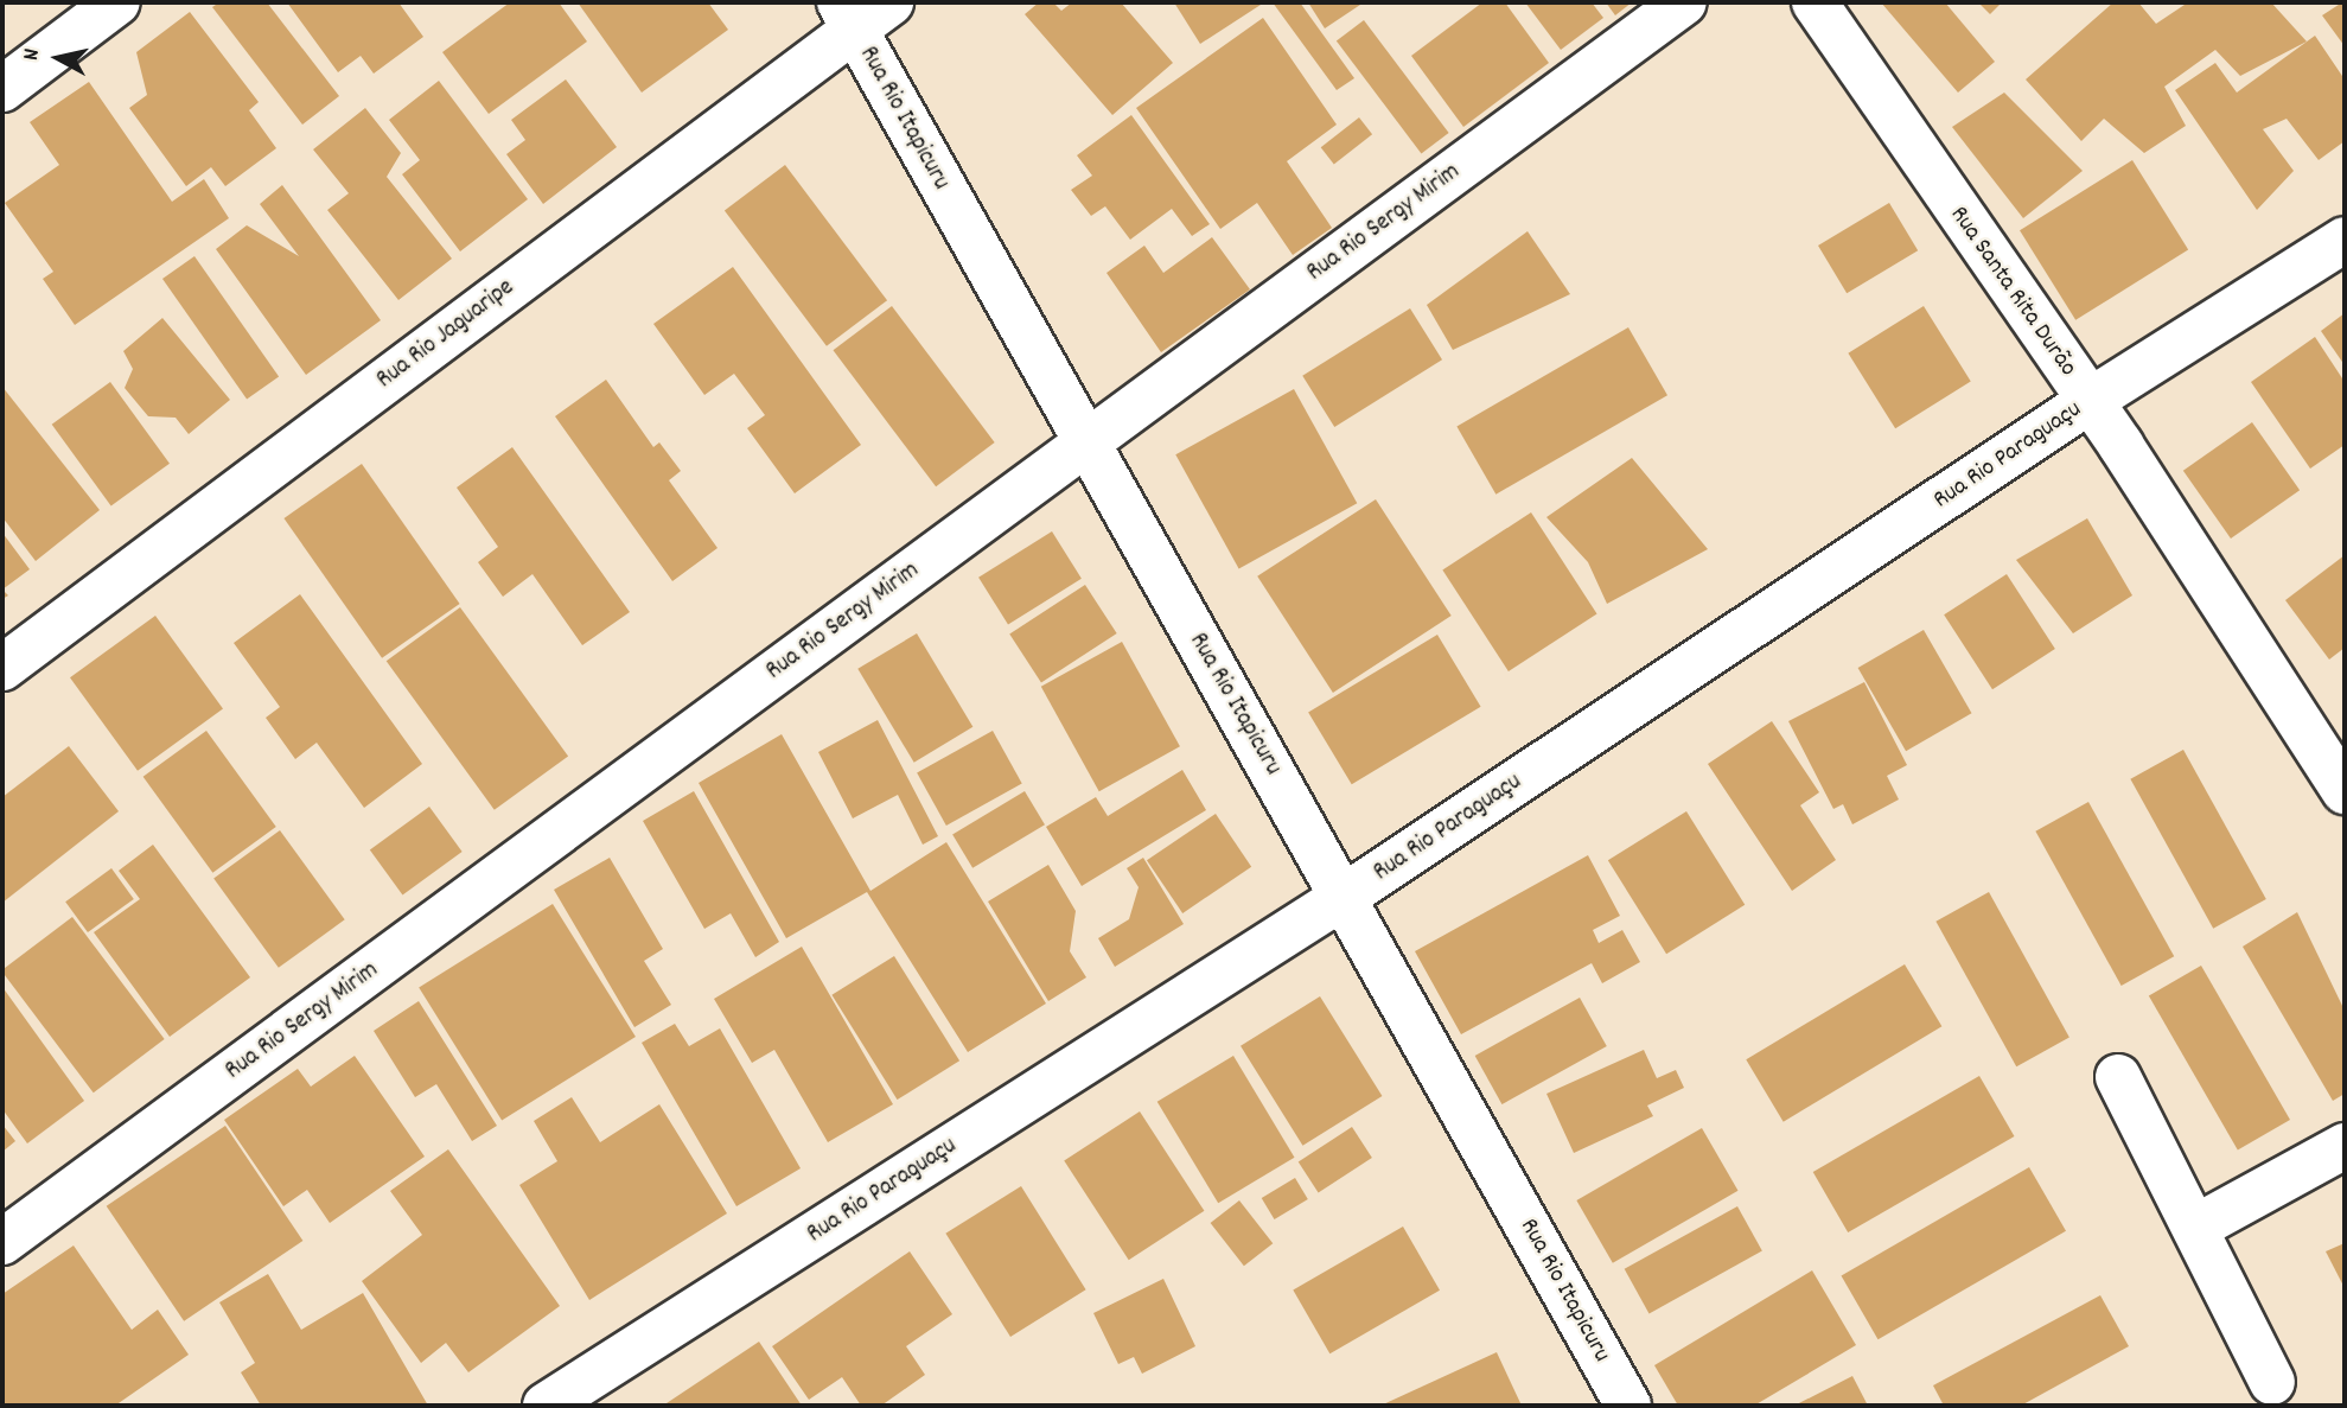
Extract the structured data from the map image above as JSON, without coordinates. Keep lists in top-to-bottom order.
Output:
{
  "streets": {
    "street": [
      "Rua Rio Itapicuru",
      "Rua Rio Sergy Mirim",
      "Rua Santa Rita Durão",
      "Rua Rio Jaguaripe",
      "Rua Rio Paraguaçu"
    ]
  },
  "crossings": [
    ["Rua Rio Itapicuru", "Rua Rio Sergy Mirim"],
    ["Rua Rio Itapicuru", "Rua Rio Jaguaripe"],
    ["Rua Rio Itapicuru", "Rua Rio Paraguaçu"],
    ["Rua Santa Rita Durão", "Rua Rio Paraguaçu"]
  ],
  "north": "left"
}
